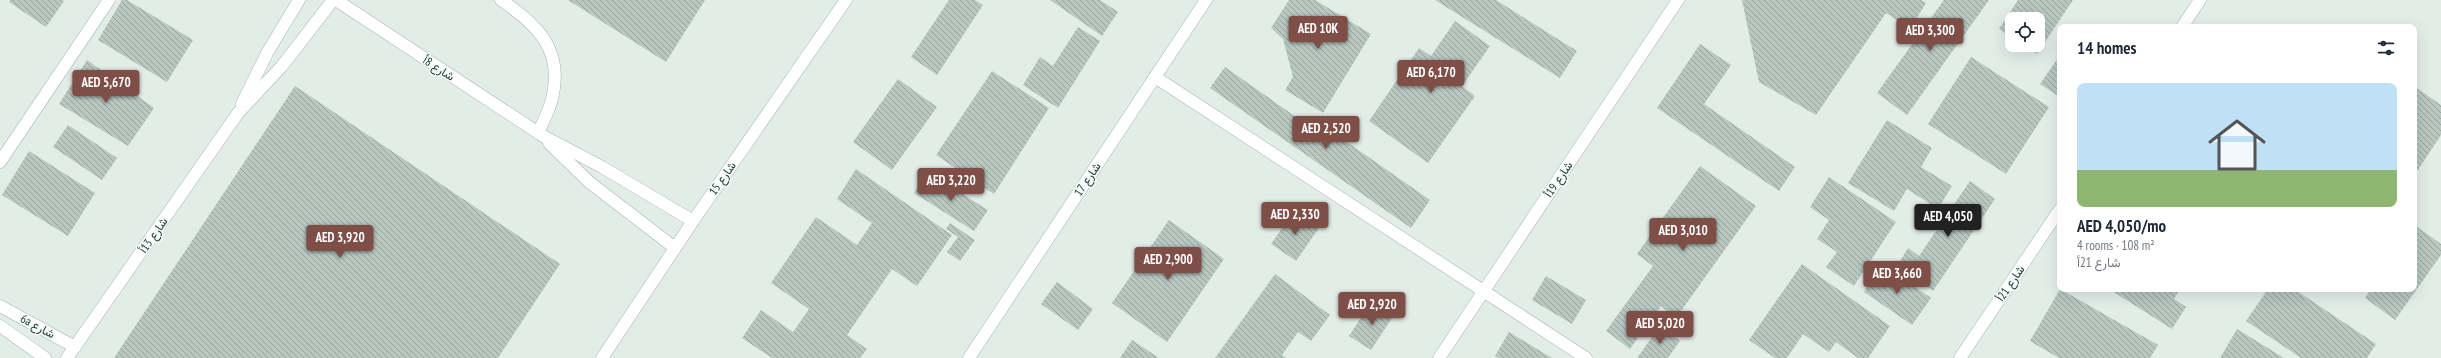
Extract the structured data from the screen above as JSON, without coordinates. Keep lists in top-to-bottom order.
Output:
{
  "streets": {
    "street": [
      "شارع 8أ",
      "شارع 15",
      "شارع 17",
      "شارع 19أ",
      "شارع 13أ",
      "شارع 21أ",
      "6a شارع"
    ]
  },
  "crossings": [
    ["شارع 8أ", "شارع 15"],
    ["شارع 13أ", "6a شارع"]
  ],
  "page": {
    "price": [
      "AED 10K",
      "AED 3,300",
      "AED 6,170",
      "AED 5,670",
      "AED 2,520",
      "AED 3,220",
      "AED 2,330",
      "AED 4,050",
      "AED 3,010",
      "AED 3,920",
      "AED 2,900",
      "AED 3,660",
      "AED 2,920",
      "AED 5,020"
    ],
    "heading": "14 homes",
    "list": [
      {
        "name": "AED 4,050/mo",
        "note": "4 rooms · 108 m² · شارع 21أ"
      }
    ]
  }
}
